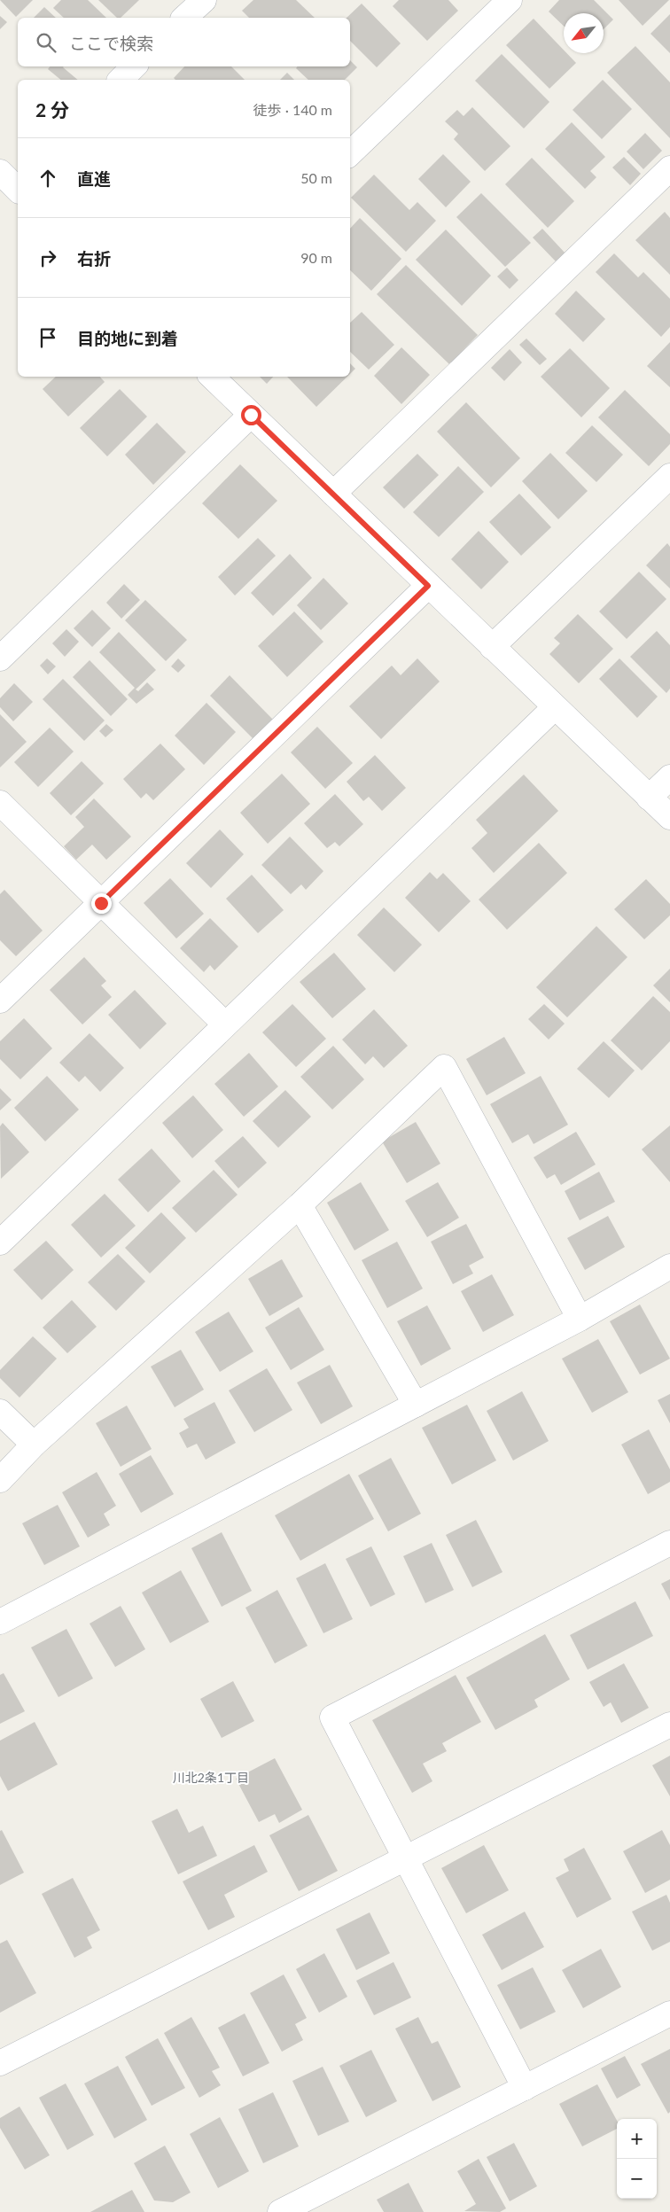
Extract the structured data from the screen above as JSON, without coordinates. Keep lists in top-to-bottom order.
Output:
{
  "districts": ["川北2条1丁目"],
  "north": "bottom left",
  "page": {
    "search": "ここで検索",
    "heading": ["2 分", "徒歩 · 140 m"],
    "list": [
      ["直進", "50 m"],
      ["右折", "90 m"],
      "目的地に到着"
    ],
    "map_buttons": ["+", "−"]
  }
}
